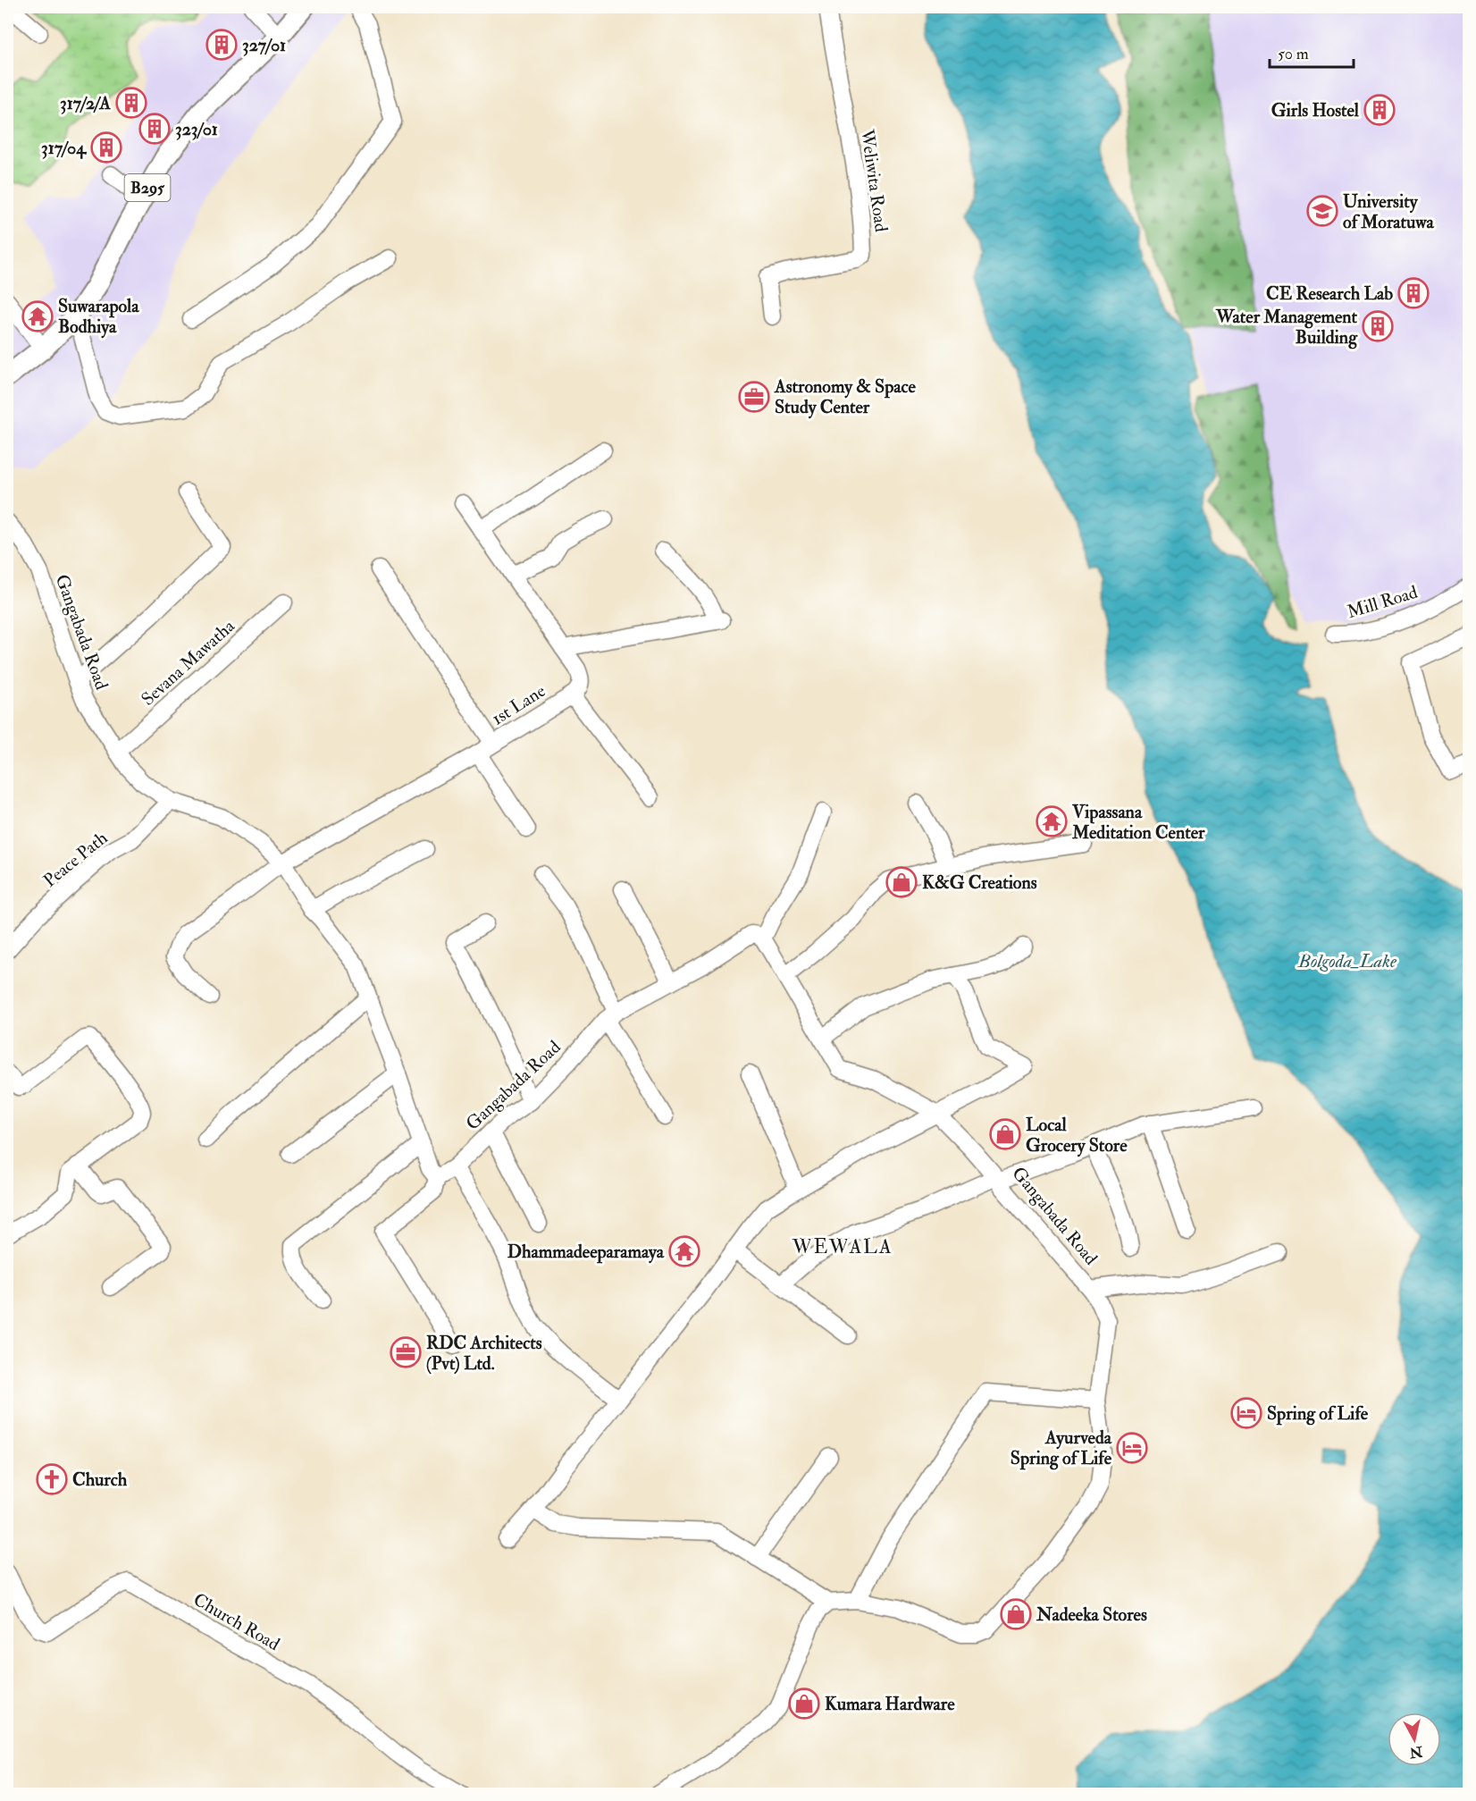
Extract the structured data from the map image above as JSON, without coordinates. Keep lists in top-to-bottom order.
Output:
{
  "streets": {
    "main road": ["B295"],
    "street": [
      "Weliwita Road",
      "Mill Road",
      "Gangabada Road",
      "Sevana Mawatha",
      "1st Lane",
      "Peace Path",
      "Church Road"
    ]
  },
  "crossings": [
    ["Gangabada Road", "Sevana Mawatha"],
    ["Gangabada Road", "1st Lane"],
    ["Gangabada Road", "Peace Path"]
  ],
  "districts": ["WEWALA"],
  "water": ["Bolgoda_Lake"],
  "places": {
    "building": [
      "327/01",
      "317/2/A",
      "Girls Hostel",
      "323/01",
      "317/04",
      "CE Research Lab",
      "Water Management Building"
    ],
    "school or university": ["University of Moratuwa"],
    "temple": ["Suwarapola Bodhiya", "Vipassana Meditation Center", "Dhammadeeparamaya"],
    "office": ["Astronomy & Space Study Center", "RDC Architects (Pvt) Ltd."],
    "shop": [
      "K&G Creations",
      "Local Grocery Store",
      "Nadeeka Stores",
      "Kumara Hardware"
    ],
    "hotel": ["Spring of Life", "Ayurveda Spring of Life"],
    "church": ["Church"]
  },
  "scale_bar": "50 m",
  "north": "bottom"
}
